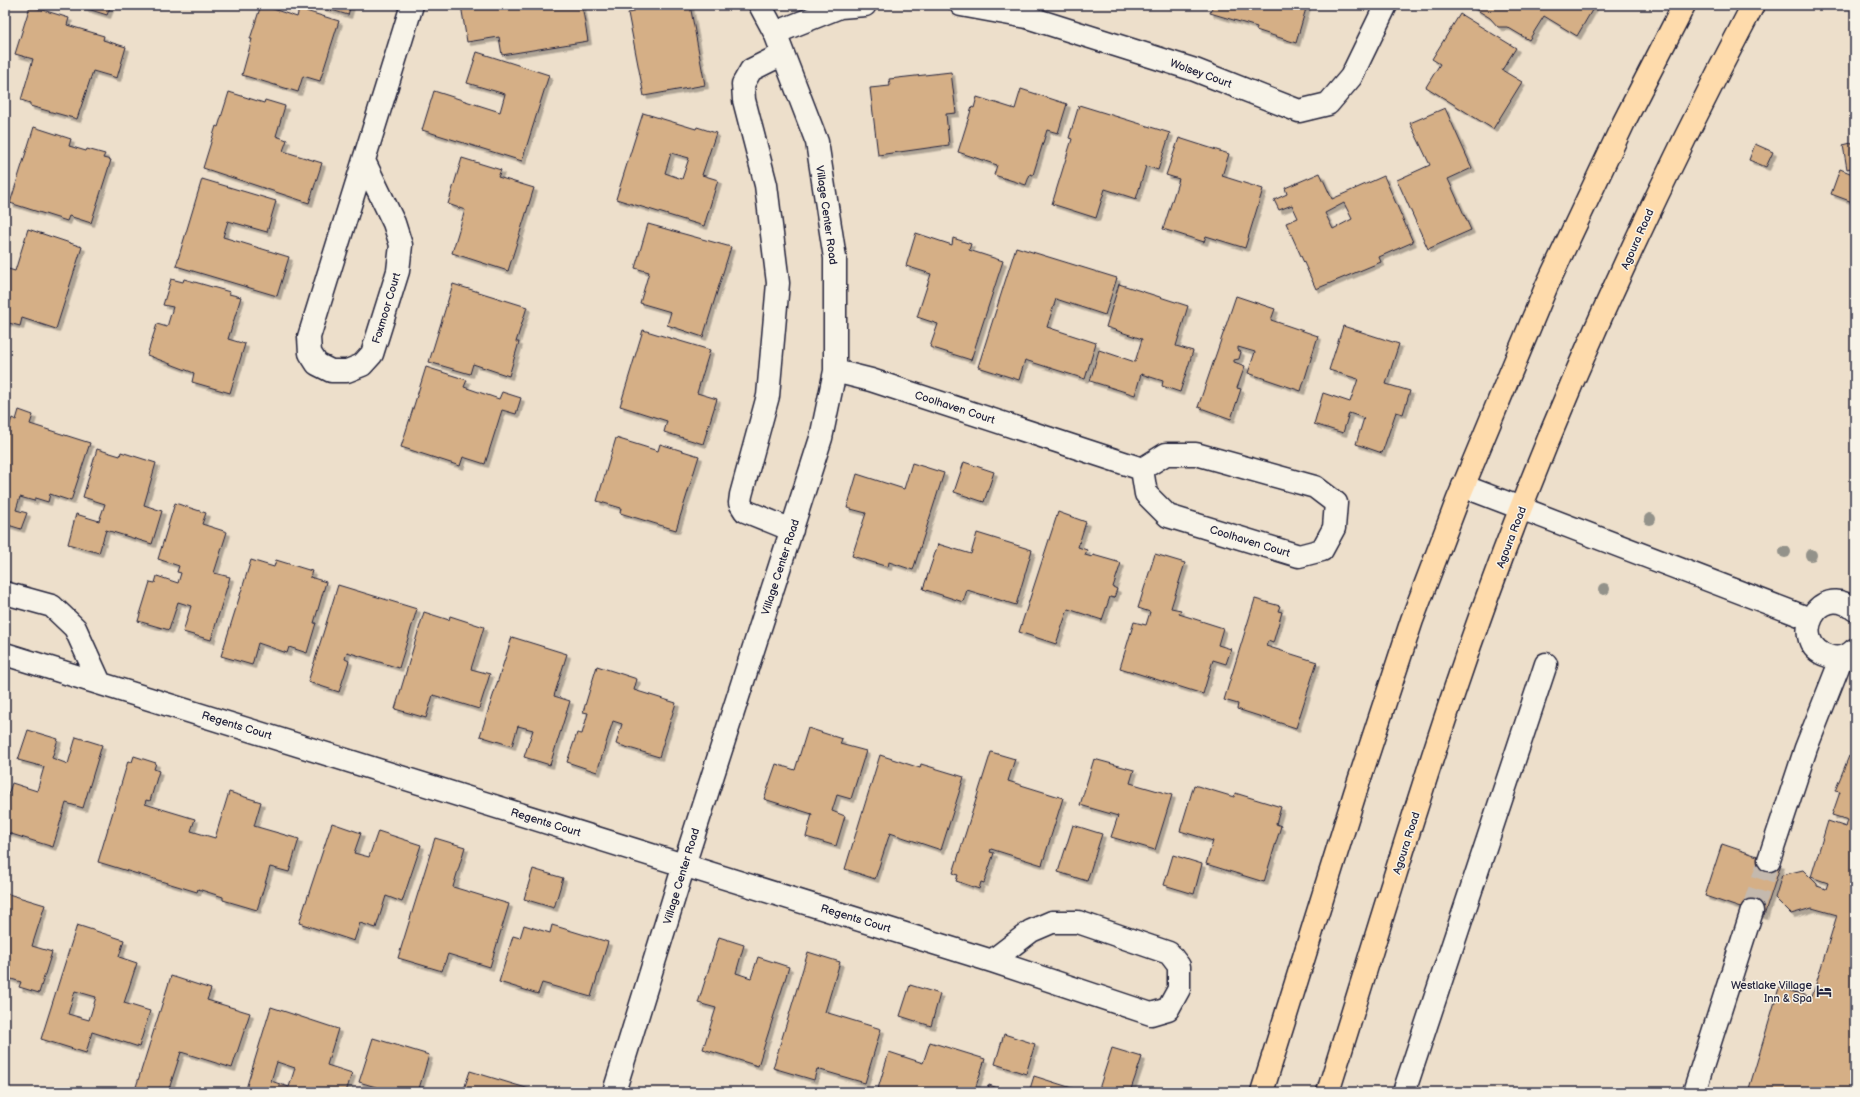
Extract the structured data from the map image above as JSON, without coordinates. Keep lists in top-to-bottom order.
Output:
{
  "streets": {
    "main road": ["Agoura Road"],
    "street": [
      "Wolsey Court",
      "Village Center Road",
      "Foxmoor Court",
      "Coolhaven Court",
      "Regents Court"
    ]
  },
  "crossings": [
    ["Village Center Road", "Coolhaven Court"],
    ["Village Center Road", "Regents Court"]
  ],
  "places": {
    "hotel": ["Westlake Village Inn & Spa"]
  }
}
